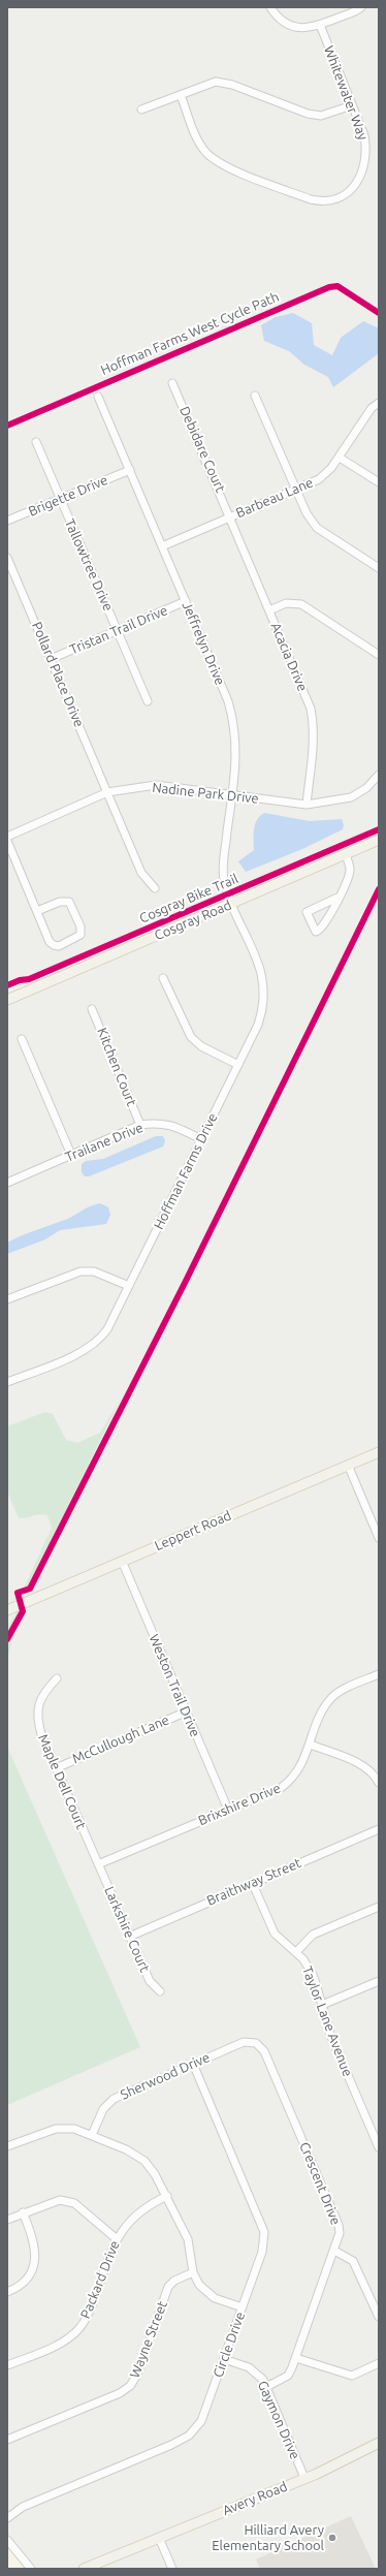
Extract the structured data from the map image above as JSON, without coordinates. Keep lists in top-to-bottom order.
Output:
{
  "streets": {
    "main road": ["Cosgray Road", "Leppert Road", "Avery Road"],
    "street": [
      "Whitewater Way",
      "Debidare Court",
      "Brigette Drive",
      "Barbeau Lane",
      "Tallowtree Drive",
      "Tristan Trail Drive",
      "Jeffrelyn Drive",
      "Acacia Drive",
      "Pollard Place Drive",
      "Nadine Park Drive",
      "Kitchen Court",
      "Trailane Drive",
      "Hoffman Farms Drive",
      "Weston Trail Drive",
      "McCullough Lane",
      "Maple Dell Court",
      "Brixshire Drive",
      "Braithway Street",
      "Larkshire Court",
      "Taylor Lane Avenue",
      "Sherwood Drive",
      "Crescent Drive",
      "Packard Drive",
      "Wayne Street",
      "Circle Drive",
      "Gaymon Drive"
    ],
    "cycle path": ["Hoffman Farms West Cycle Path", "Cosgray Bike Trail"]
  },
  "crossings": [
    ["Debidare Court", "Barbeau Lane"],
    ["Debidare Court", "Acacia Drive"],
    ["Brigette Drive", "Tallowtree Drive"],
    ["Brigette Drive", "Jeffrelyn Drive"],
    ["Barbeau Lane", "Jeffrelyn Drive"],
    ["Barbeau Lane", "Acacia Drive"],
    ["Tallowtree Drive", "Tristan Trail Drive"],
    ["Tristan Trail Drive", "Jeffrelyn Drive"],
    ["Tristan Trail Drive", "Pollard Place Drive"],
    ["Jeffrelyn Drive", "Nadine Park Drive"],
    ["Jeffrelyn Drive", "Cosgray Road"],
    ["Jeffrelyn Drive", "Hoffman Farms Drive"],
    ["Acacia Drive", "Nadine Park Drive"],
    ["Pollard Place Drive", "Nadine Park Drive"],
    ["Cosgray Road", "Hoffman Farms Drive"],
    ["Kitchen Court", "Trailane Drive"],
    ["Trailane Drive", "Hoffman Farms Drive"],
    ["Leppert Road", "Weston Trail Drive"],
    ["Weston Trail Drive", "McCullough Lane"],
    ["Weston Trail Drive", "Brixshire Drive"],
    ["McCullough Lane", "Maple Dell Court"],
    ["Maple Dell Court", "Brixshire Drive"],
    ["Maple Dell Court", "Larkshire Court"],
    ["Brixshire Drive", "Larkshire Court"],
    ["Braithway Street", "Larkshire Court"],
    ["Braithway Street", "Taylor Lane Avenue"],
    ["Sherwood Drive", "Crescent Drive"],
    ["Sherwood Drive", "Circle Drive"],
    ["Crescent Drive", "Gaymon Drive"],
    ["Circle Drive", "Gaymon Drive"],
    ["Gaymon Drive", "Avery Road"]
  ],
  "places": ["Hilliard Avery Elementary School"]
}
